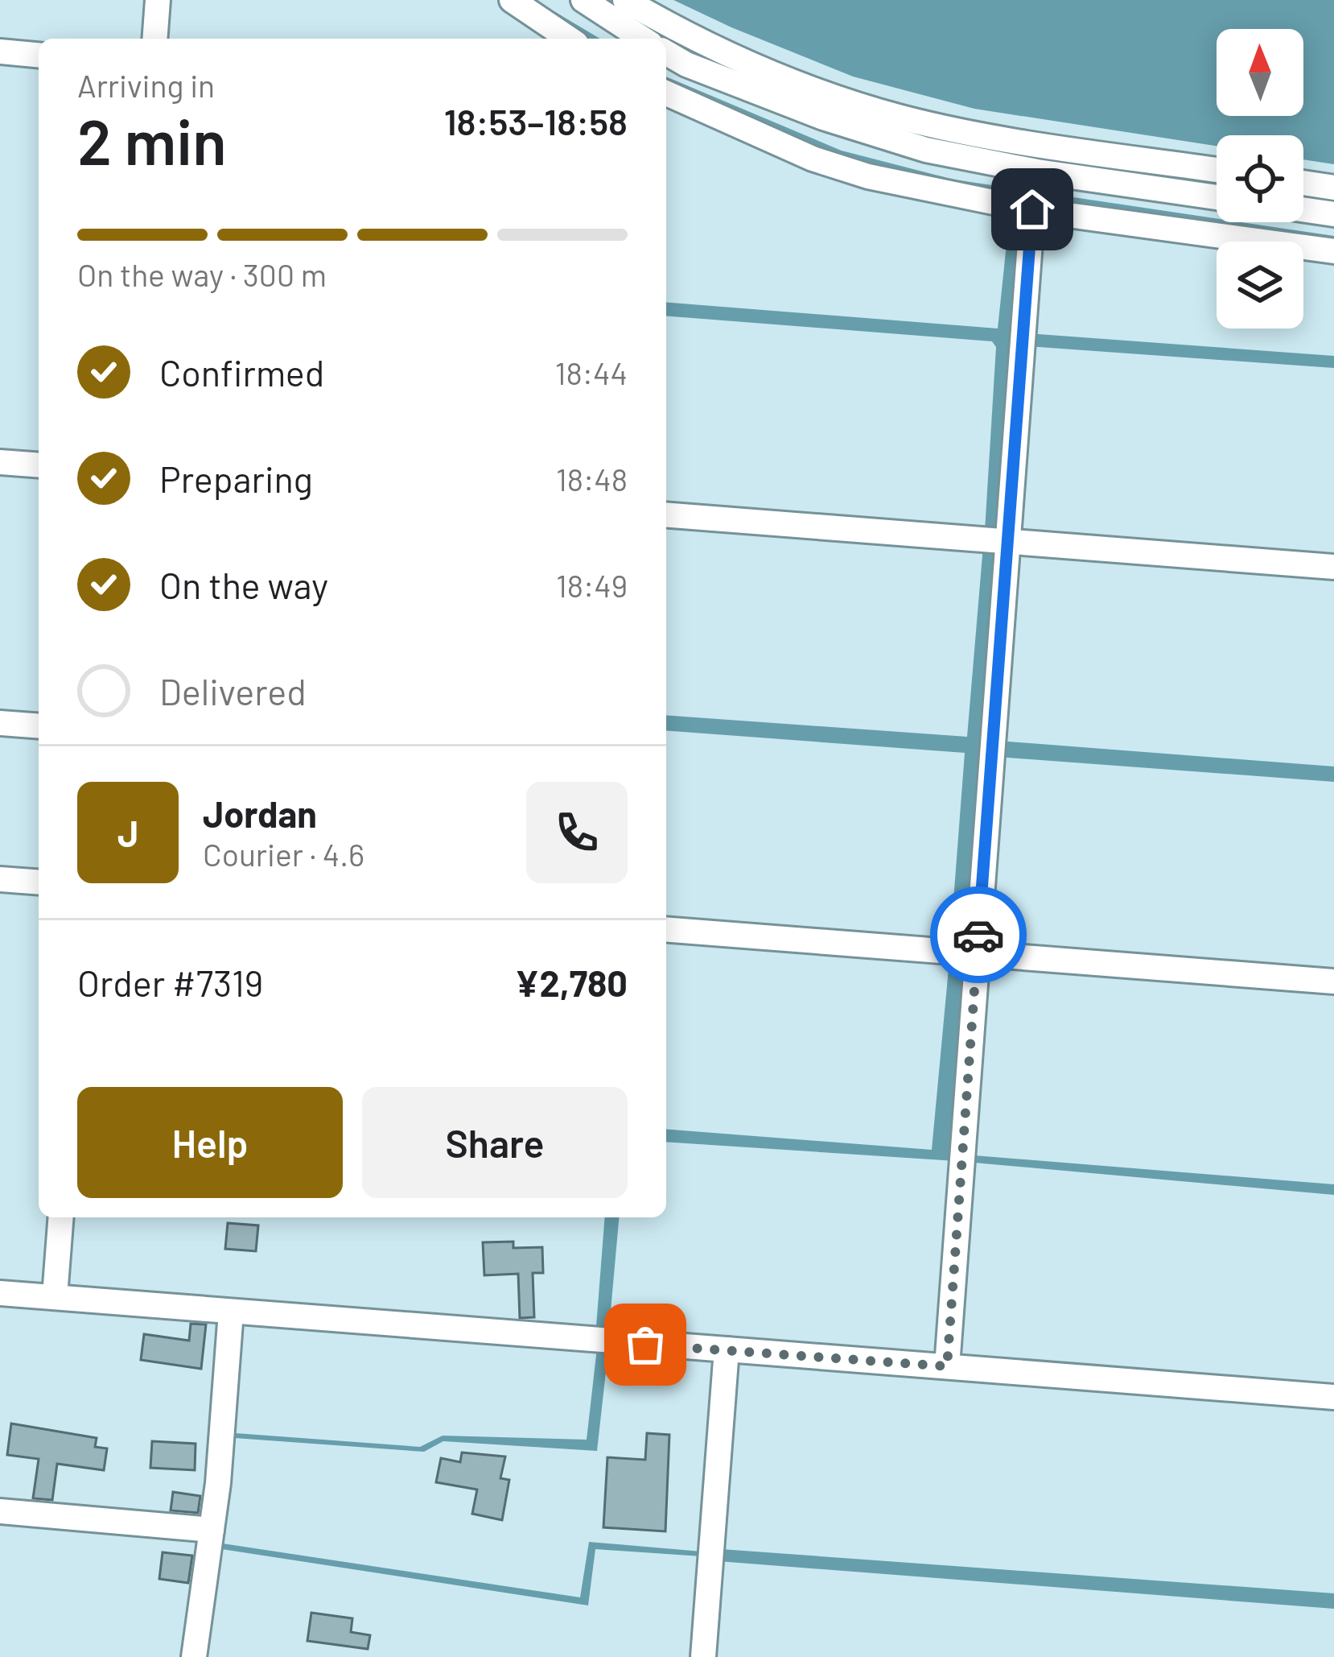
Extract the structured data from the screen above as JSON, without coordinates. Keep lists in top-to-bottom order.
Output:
{
  "north": "top",
  "page": {
    "heading": ["2 min", "Arriving in", "18:53–18:58"],
    "panel": [
      "Jordan",
      "Courier · 4.6",
      "Order #7319",
      "¥2,780"
    ],
    "bar": "On the way · 300 m",
    "list": [
      ["Confirmed", "18:44"],
      ["Preparing", "18:48"],
      ["On the way", "18:49"],
      "Delivered"
    ],
    "round": "J",
    "buttons": ["Help", "Share"]
  }
}
